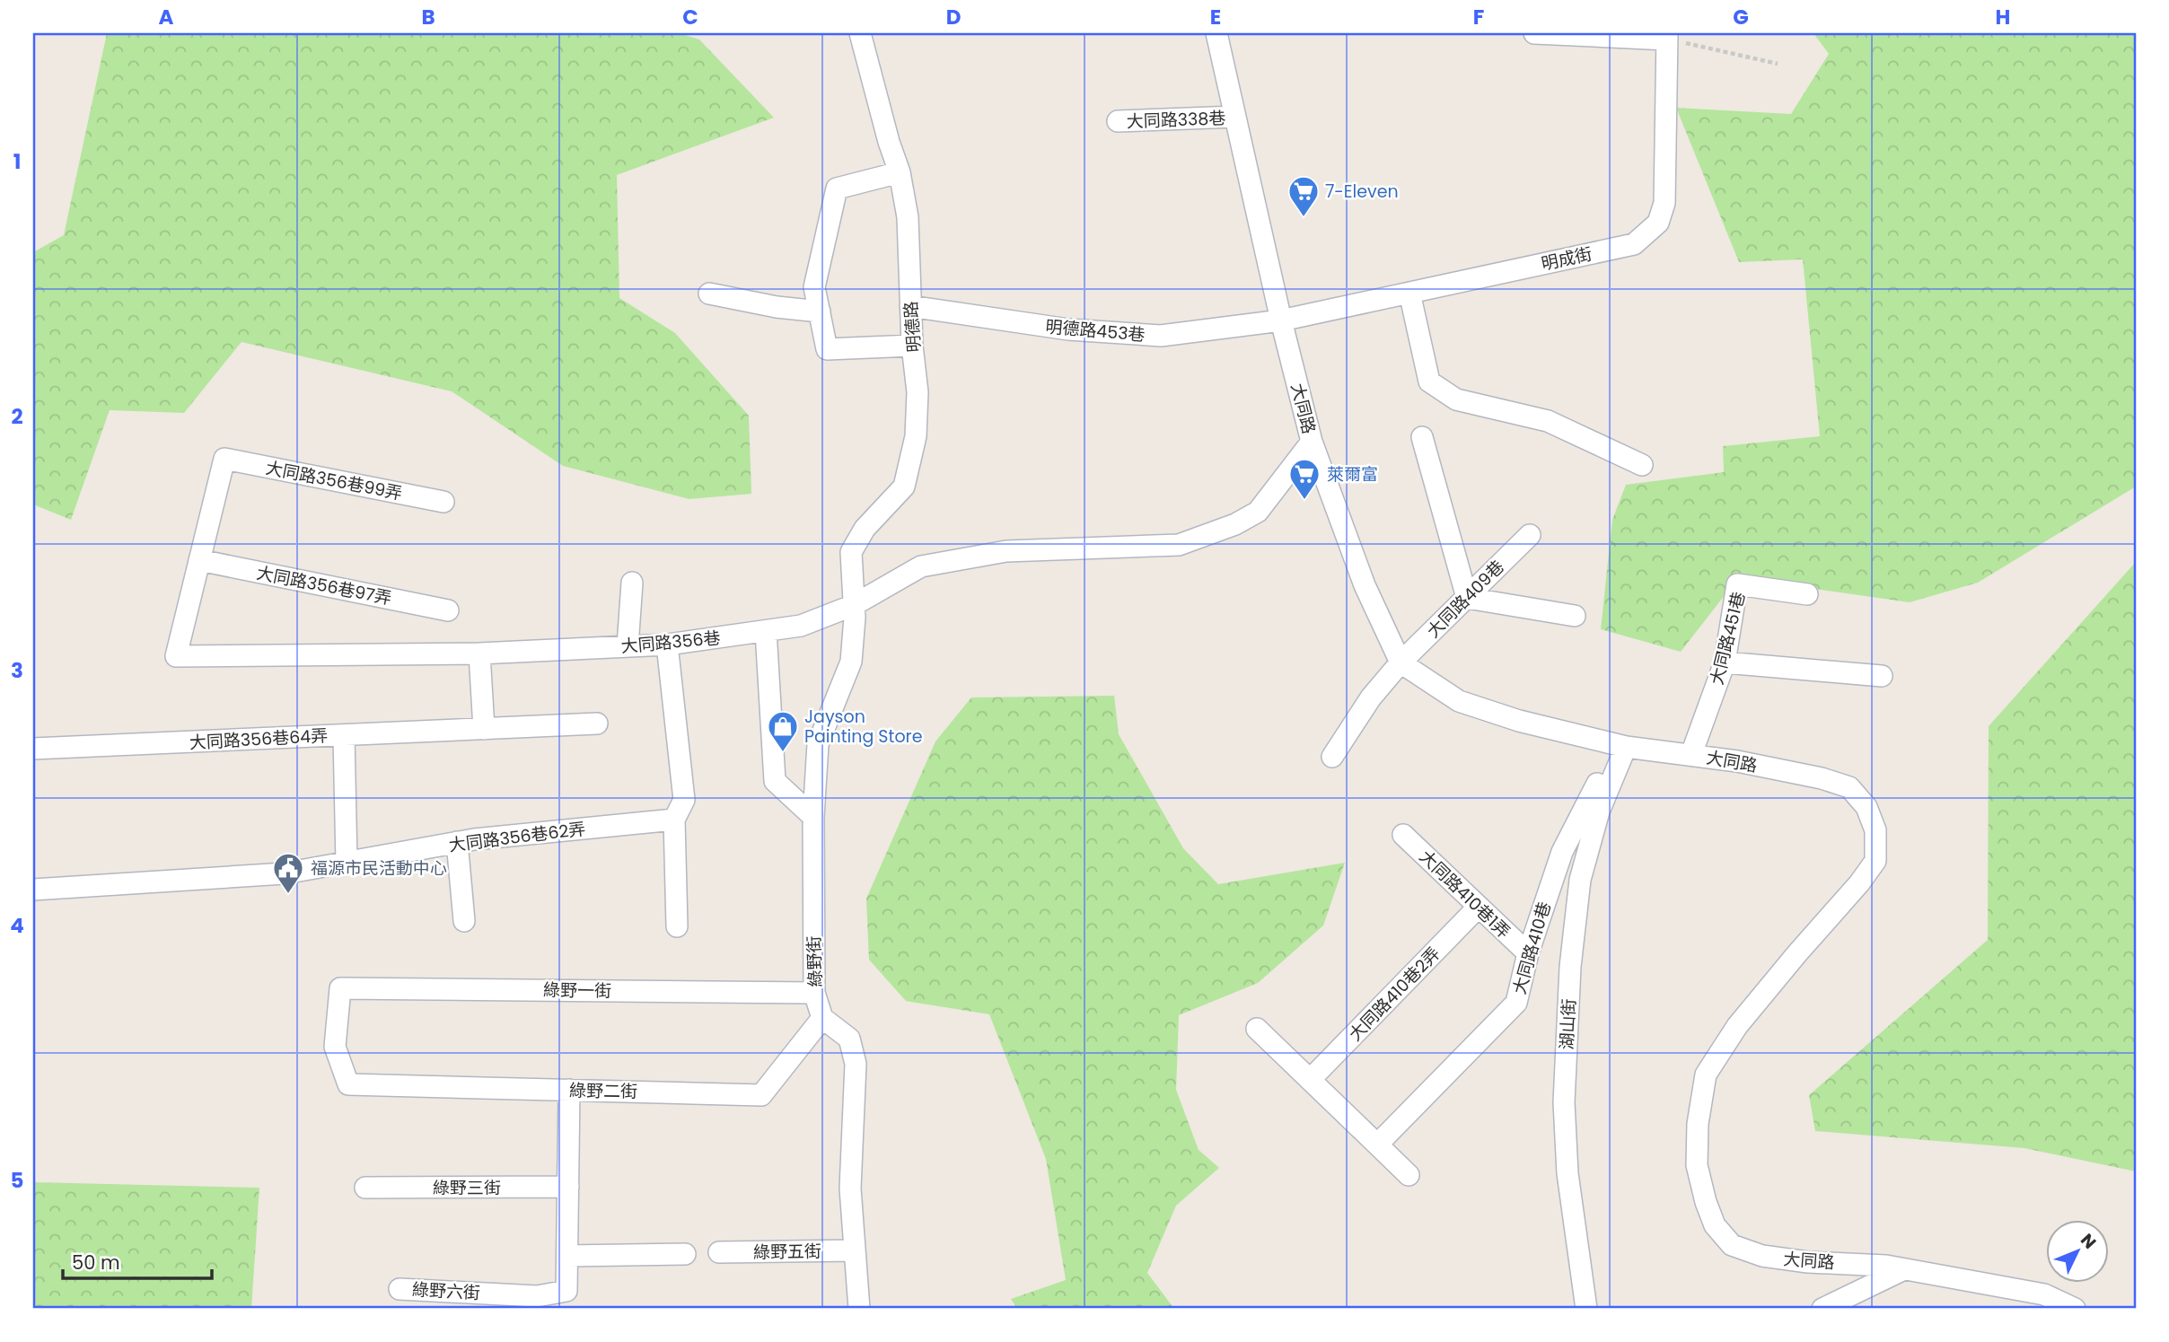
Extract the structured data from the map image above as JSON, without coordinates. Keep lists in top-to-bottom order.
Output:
{
  "streets": {
    "street": [
      "大同路338巷",
      "明成街",
      "明德路",
      "明德路453巷",
      "大同路",
      "大同路356巷99弄",
      "大同路356巷97弄",
      "大同路409巷",
      "大同路451巷",
      "大同路356巷",
      "大同路356巷64弄",
      "大同路356巷62弄",
      "大同路410巷1弄",
      "大同路410巷",
      "綠野街",
      "綠野一街",
      "大同路410巷2弄",
      "湖山街",
      "綠野二街",
      "綠野三街",
      "綠野五街",
      "綠野六街"
    ]
  },
  "crossings": [
    ["大同路338巷", "大同路"],
    ["明成街", "明德路453巷"],
    ["明成街", "大同路"],
    ["明德路", "明德路453巷"],
    ["明德路", "大同路356巷"],
    ["明德路", "綠野街"],
    ["明德路453巷", "大同路"],
    ["大同路", "大同路409巷"],
    ["大同路", "大同路451巷"],
    ["大同路", "大同路356巷"],
    ["大同路", "大同路410巷"],
    ["大同路", "湖山街"],
    ["大同路356巷99弄", "大同路356巷"],
    ["大同路356巷97弄", "大同路356巷"],
    ["大同路356巷", "綠野街"],
    ["大同路410巷1弄", "大同路410巷"],
    ["大同路410巷1弄", "大同路410巷2弄"],
    ["大同路410巷", "湖山街"],
    ["綠野街", "綠野一街"],
    ["綠野街", "綠野二街"],
    ["綠野一街", "綠野二街"]
  ],
  "places": {
    "supermarket": ["7-Eleven", "萊爾富"],
    "shop": ["Jayson Painting Store"],
    "public building": ["福源市民活動中心"]
  },
  "scale_bar": "50 m",
  "north": "top right",
  "grid": {
    "columns": [
      "A",
      "B",
      "C",
      "D",
      "E",
      "F",
      "G",
      "H"
    ],
    "rows": [
      "1",
      "2",
      "3",
      "4",
      "5"
    ]
  }
}
